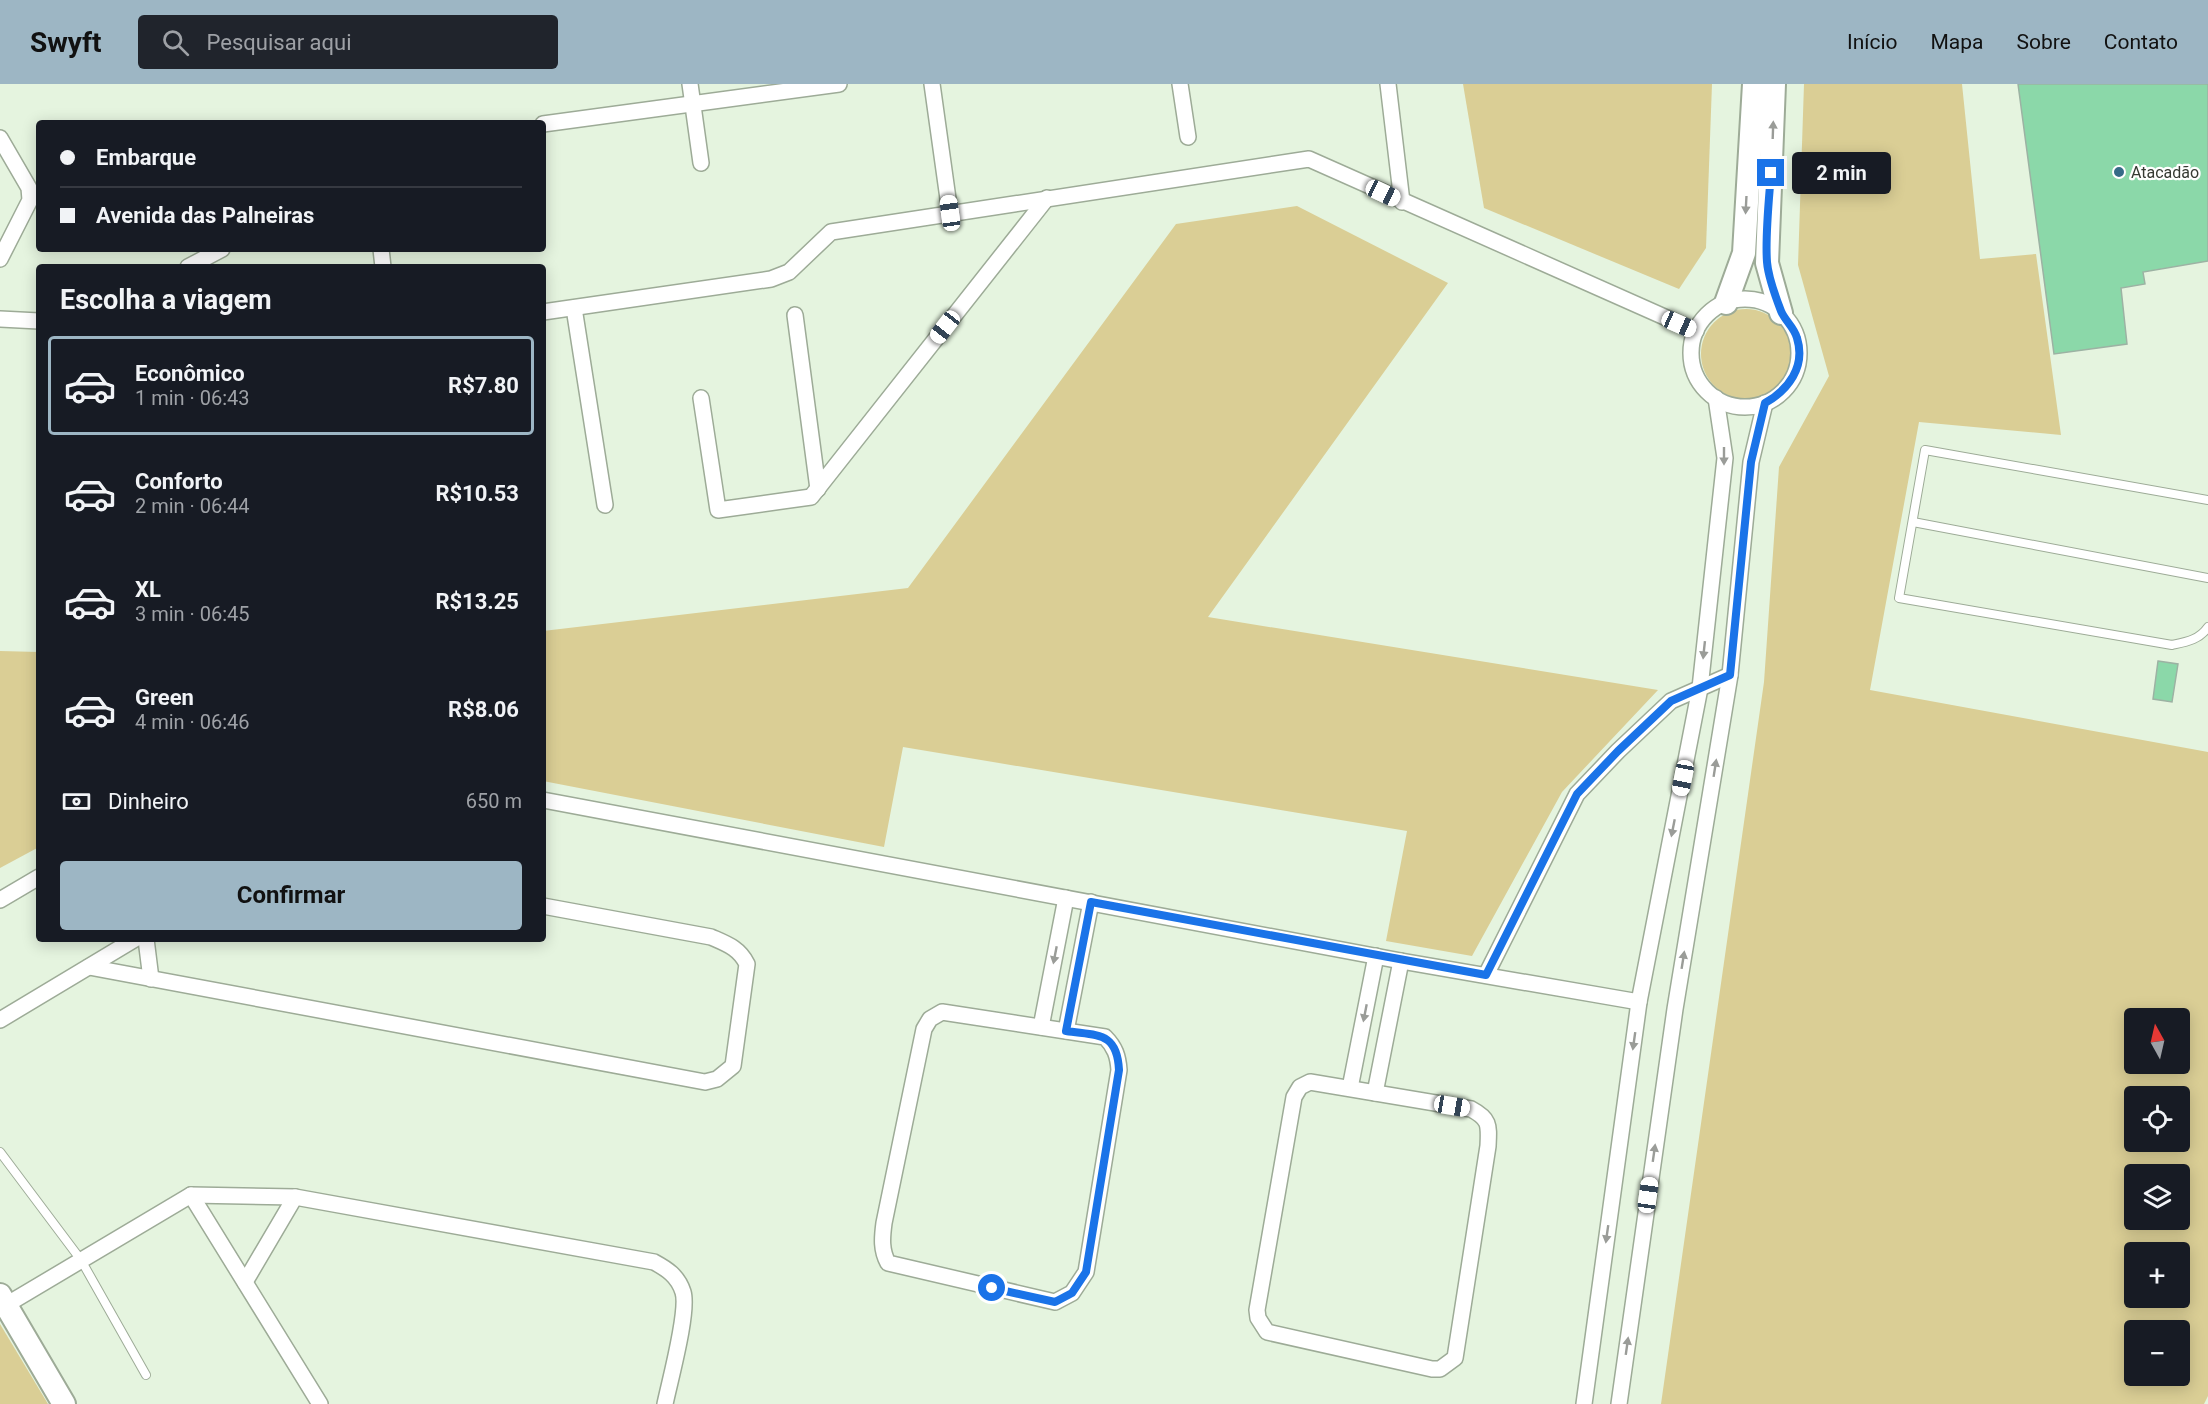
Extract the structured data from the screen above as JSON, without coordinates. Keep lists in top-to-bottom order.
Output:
{
  "places": ["Atacadão"],
  "north": "top",
  "page": {
    "header": "Swyft",
    "search": "Pesquisar aqui",
    "nav": [
      "Início",
      "Mapa",
      "Sobre",
      "Contato"
    ],
    "banner": ["Embarque", "Avenida das Palneiras"],
    "bubble": "2 min",
    "heading": "Escolha a viagem",
    "list": [
      {
        "name": "Econômico",
        "note": "1 min · 06:43",
        "value": "R$7.80"
      },
      {
        "name": "Conforto",
        "note": "2 min · 06:44",
        "value": "R$10.53"
      },
      {
        "name": "XL",
        "note": "3 min · 06:45",
        "value": "R$13.25"
      },
      {
        "name": "Green",
        "note": "4 min · 06:46",
        "value": "R$8.06"
      }
    ],
    "pay": ["Dinheiro", "650 m"],
    "buttons": "Confirmar",
    "map_buttons": ["+", "−"]
  }
}
